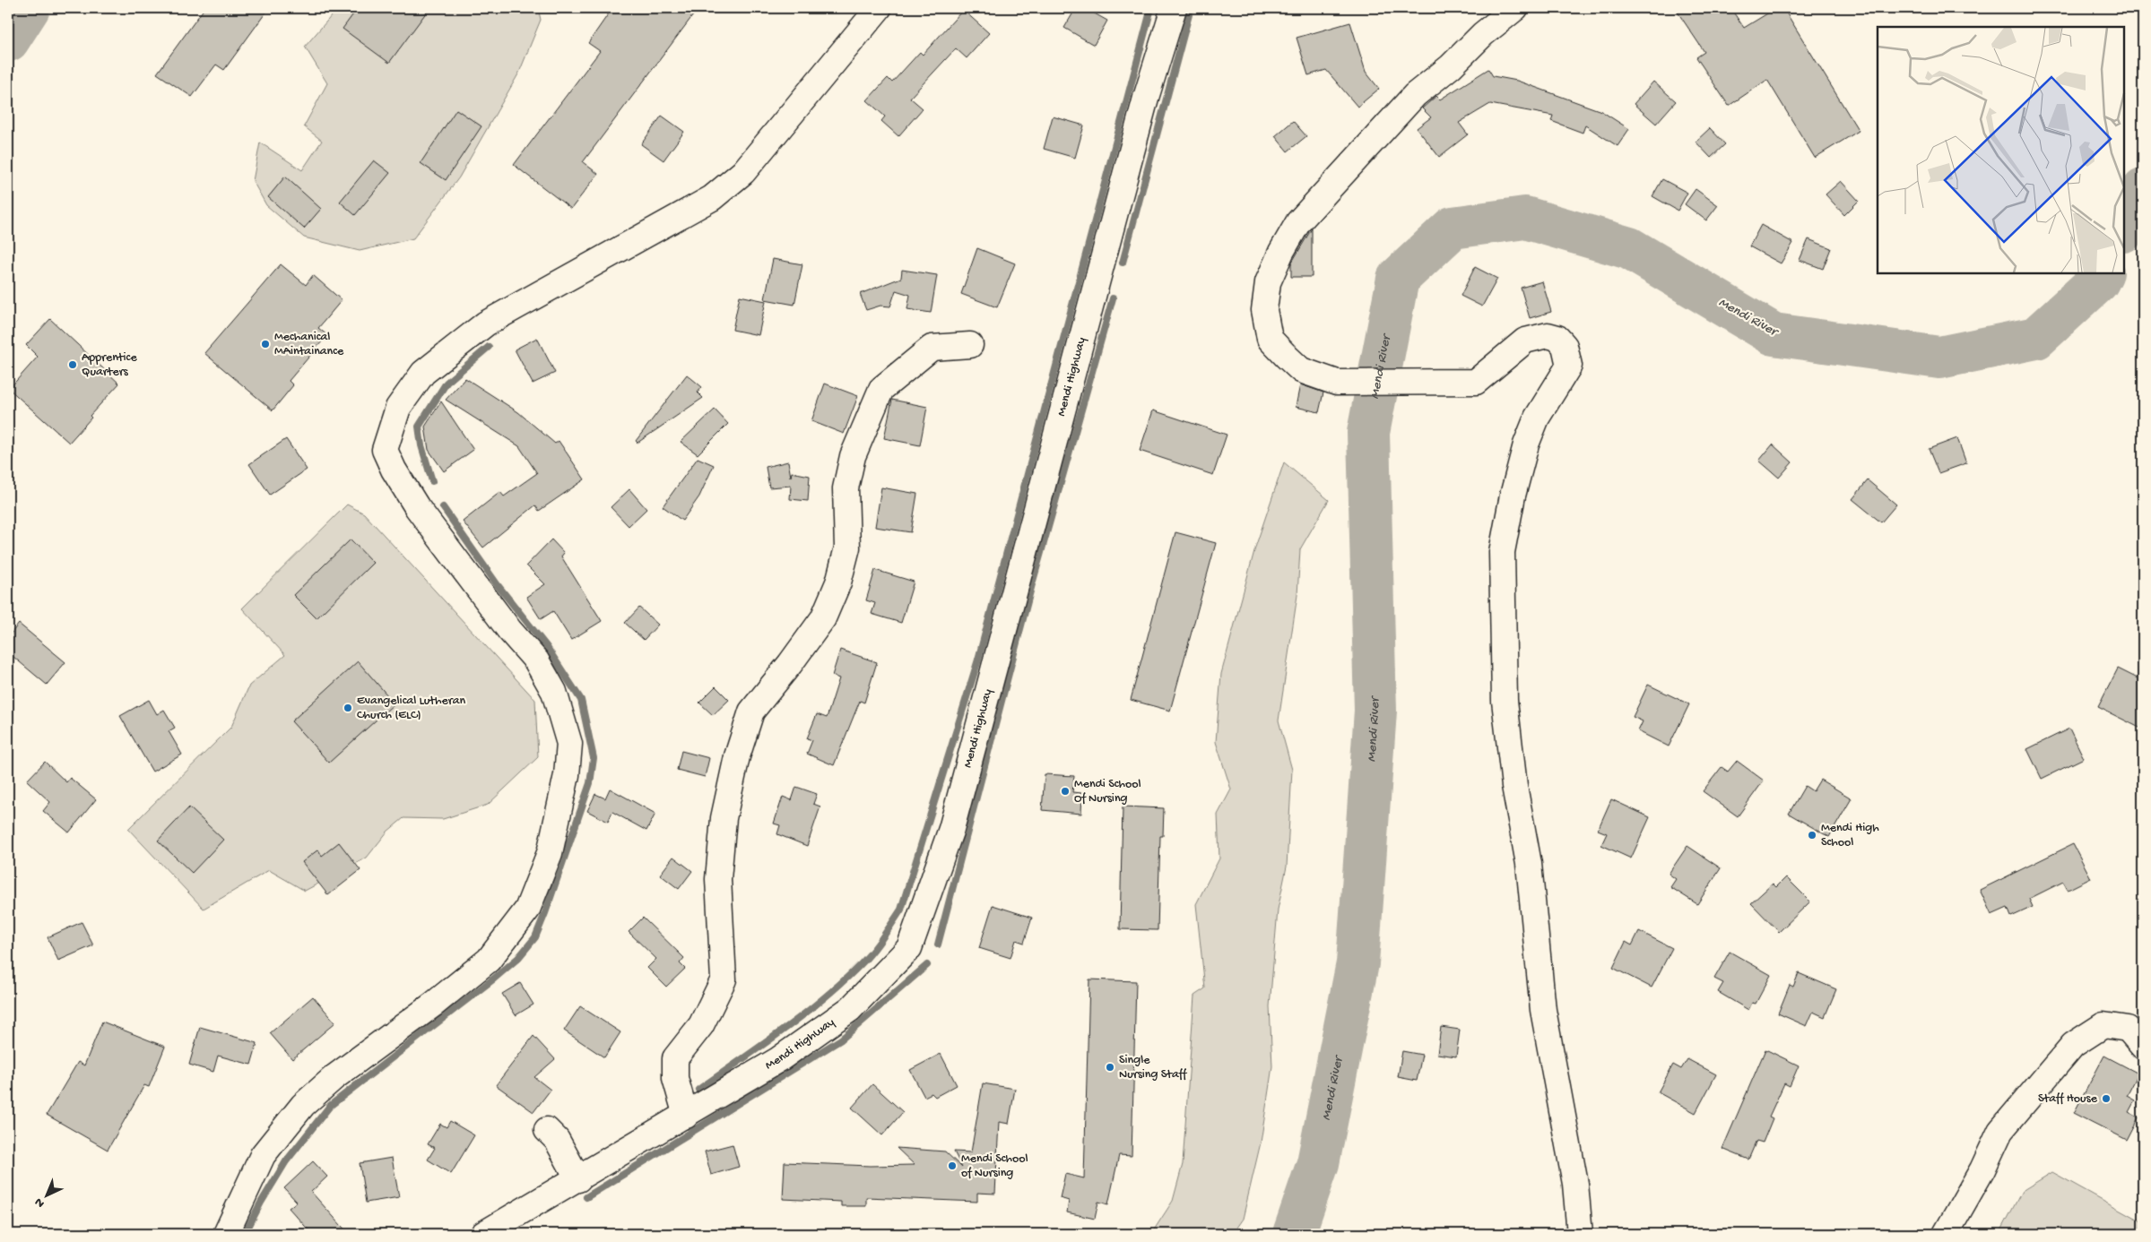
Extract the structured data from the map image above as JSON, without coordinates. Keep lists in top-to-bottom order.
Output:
{
  "streets": {
    "street": ["Mendi Highway"]
  },
  "water": ["Mendi River"],
  "places": [
    "Mechanical MAintainance",
    "Apprentice Quarters",
    "Evangelical Lutheran Church (ELC)",
    "Mendi School Of Nursing",
    "Mendi High School",
    "Single Nursing Staff",
    "Staff House",
    "Mendi School of Nursing"
  ],
  "north": "bottom left"
}
